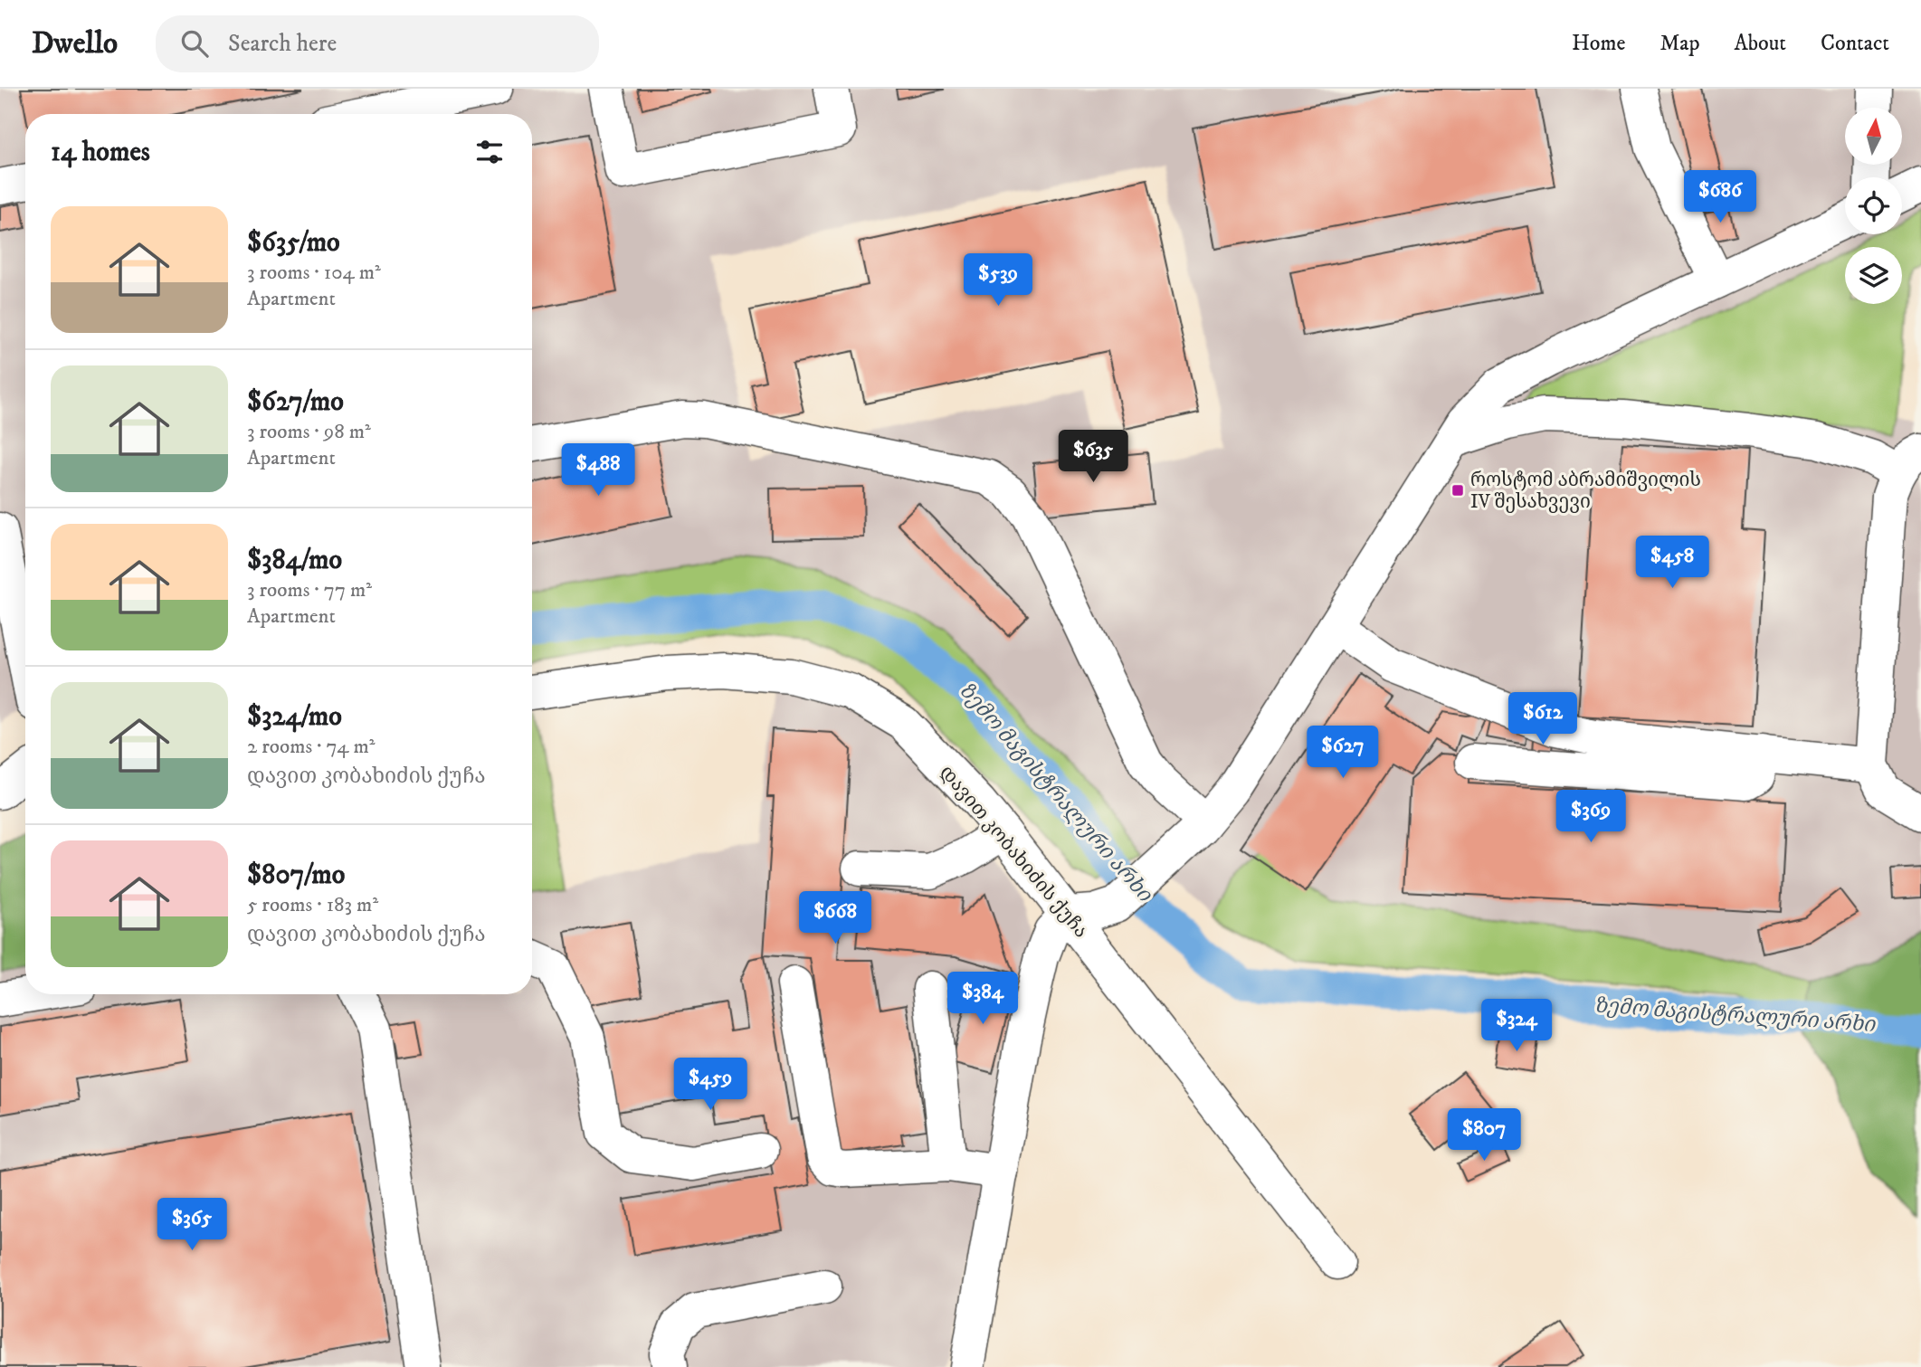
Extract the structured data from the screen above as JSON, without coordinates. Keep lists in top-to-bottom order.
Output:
{
  "streets": {
    "street": ["დავით კობახიძის ქუჩა"]
  },
  "water": ["ზემო მაგისტრალური არხი"],
  "places": {
    "transit": ["როსტომ აბრამიშვილის IV შესახვევი"]
  },
  "north": "top",
  "page": {
    "header": "Dwello",
    "search": "Search here",
    "nav": [
      "Home",
      "Map",
      "About",
      "Contact"
    ],
    "heading": "14 homes",
    "price": [
      "$686",
      "$539",
      "$635",
      "$488",
      "$458",
      "$612",
      "$627",
      "$369",
      "$668",
      "$384",
      "$324",
      "$459",
      "$807",
      "$365"
    ],
    "list": [
      {
        "name": "$635/mo",
        "note": "3 rooms · 104 m² · Apartment"
      },
      {
        "name": "$627/mo",
        "note": "3 rooms · 98 m² · Apartment"
      },
      {
        "name": "$384/mo",
        "note": "3 rooms · 77 m² · Apartment"
      },
      {
        "name": "$324/mo",
        "note": "2 rooms · 74 m² · დავით კობახიძის ქუჩა"
      },
      {
        "name": "$807/mo",
        "note": "5 rooms · 183 m² · დავით კობახიძის ქუჩა"
      }
    ]
  }
}
